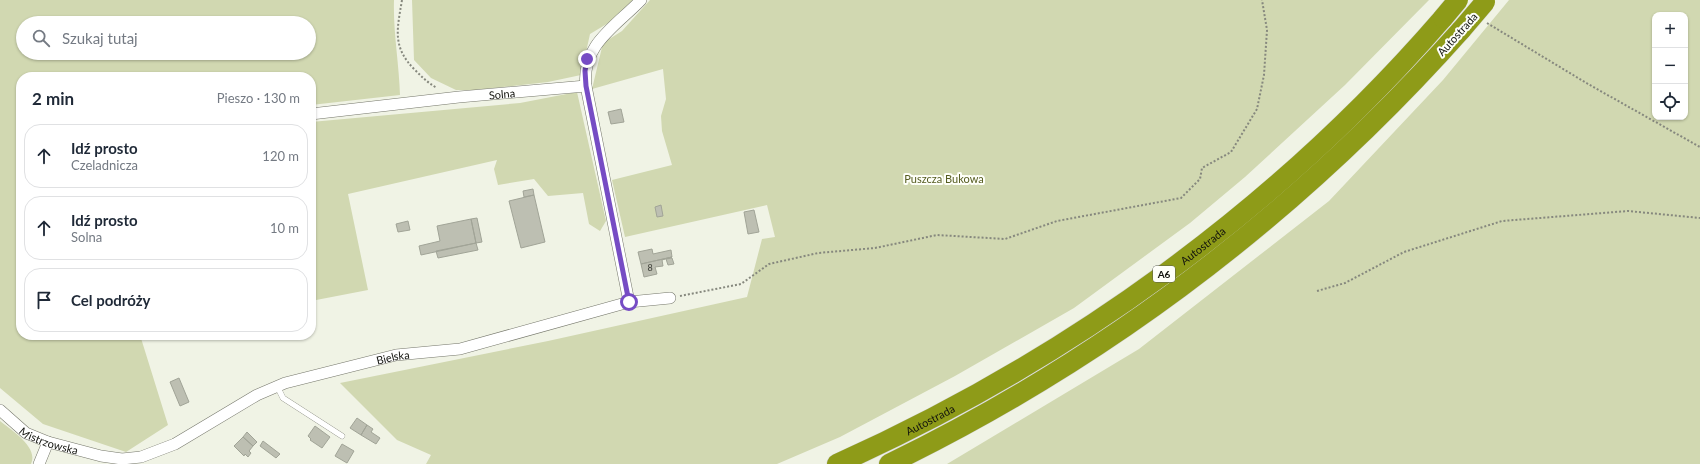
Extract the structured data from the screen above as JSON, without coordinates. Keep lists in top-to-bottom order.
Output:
{
  "streets": {
    "highway": ["Autostrada", "A6"],
    "street": ["Solna", "Bielska", "Mistrzowska"]
  },
  "crossings": [
    ["Bielska", "Mistrzowska"]
  ],
  "parks": ["Puszcza Bukowa"],
  "house_numbers": ["8"],
  "page": {
    "map_buttons": ["+", "−"],
    "search": "Szukaj tutaj",
    "heading": ["2 min", "Pieszo · 130 m"],
    "list": [
      ["Idź prosto", "Czeladnicza", "120 m"],
      ["Idź prosto", "Solna", "10 m"],
      "Cel podróży"
    ]
  }
}
